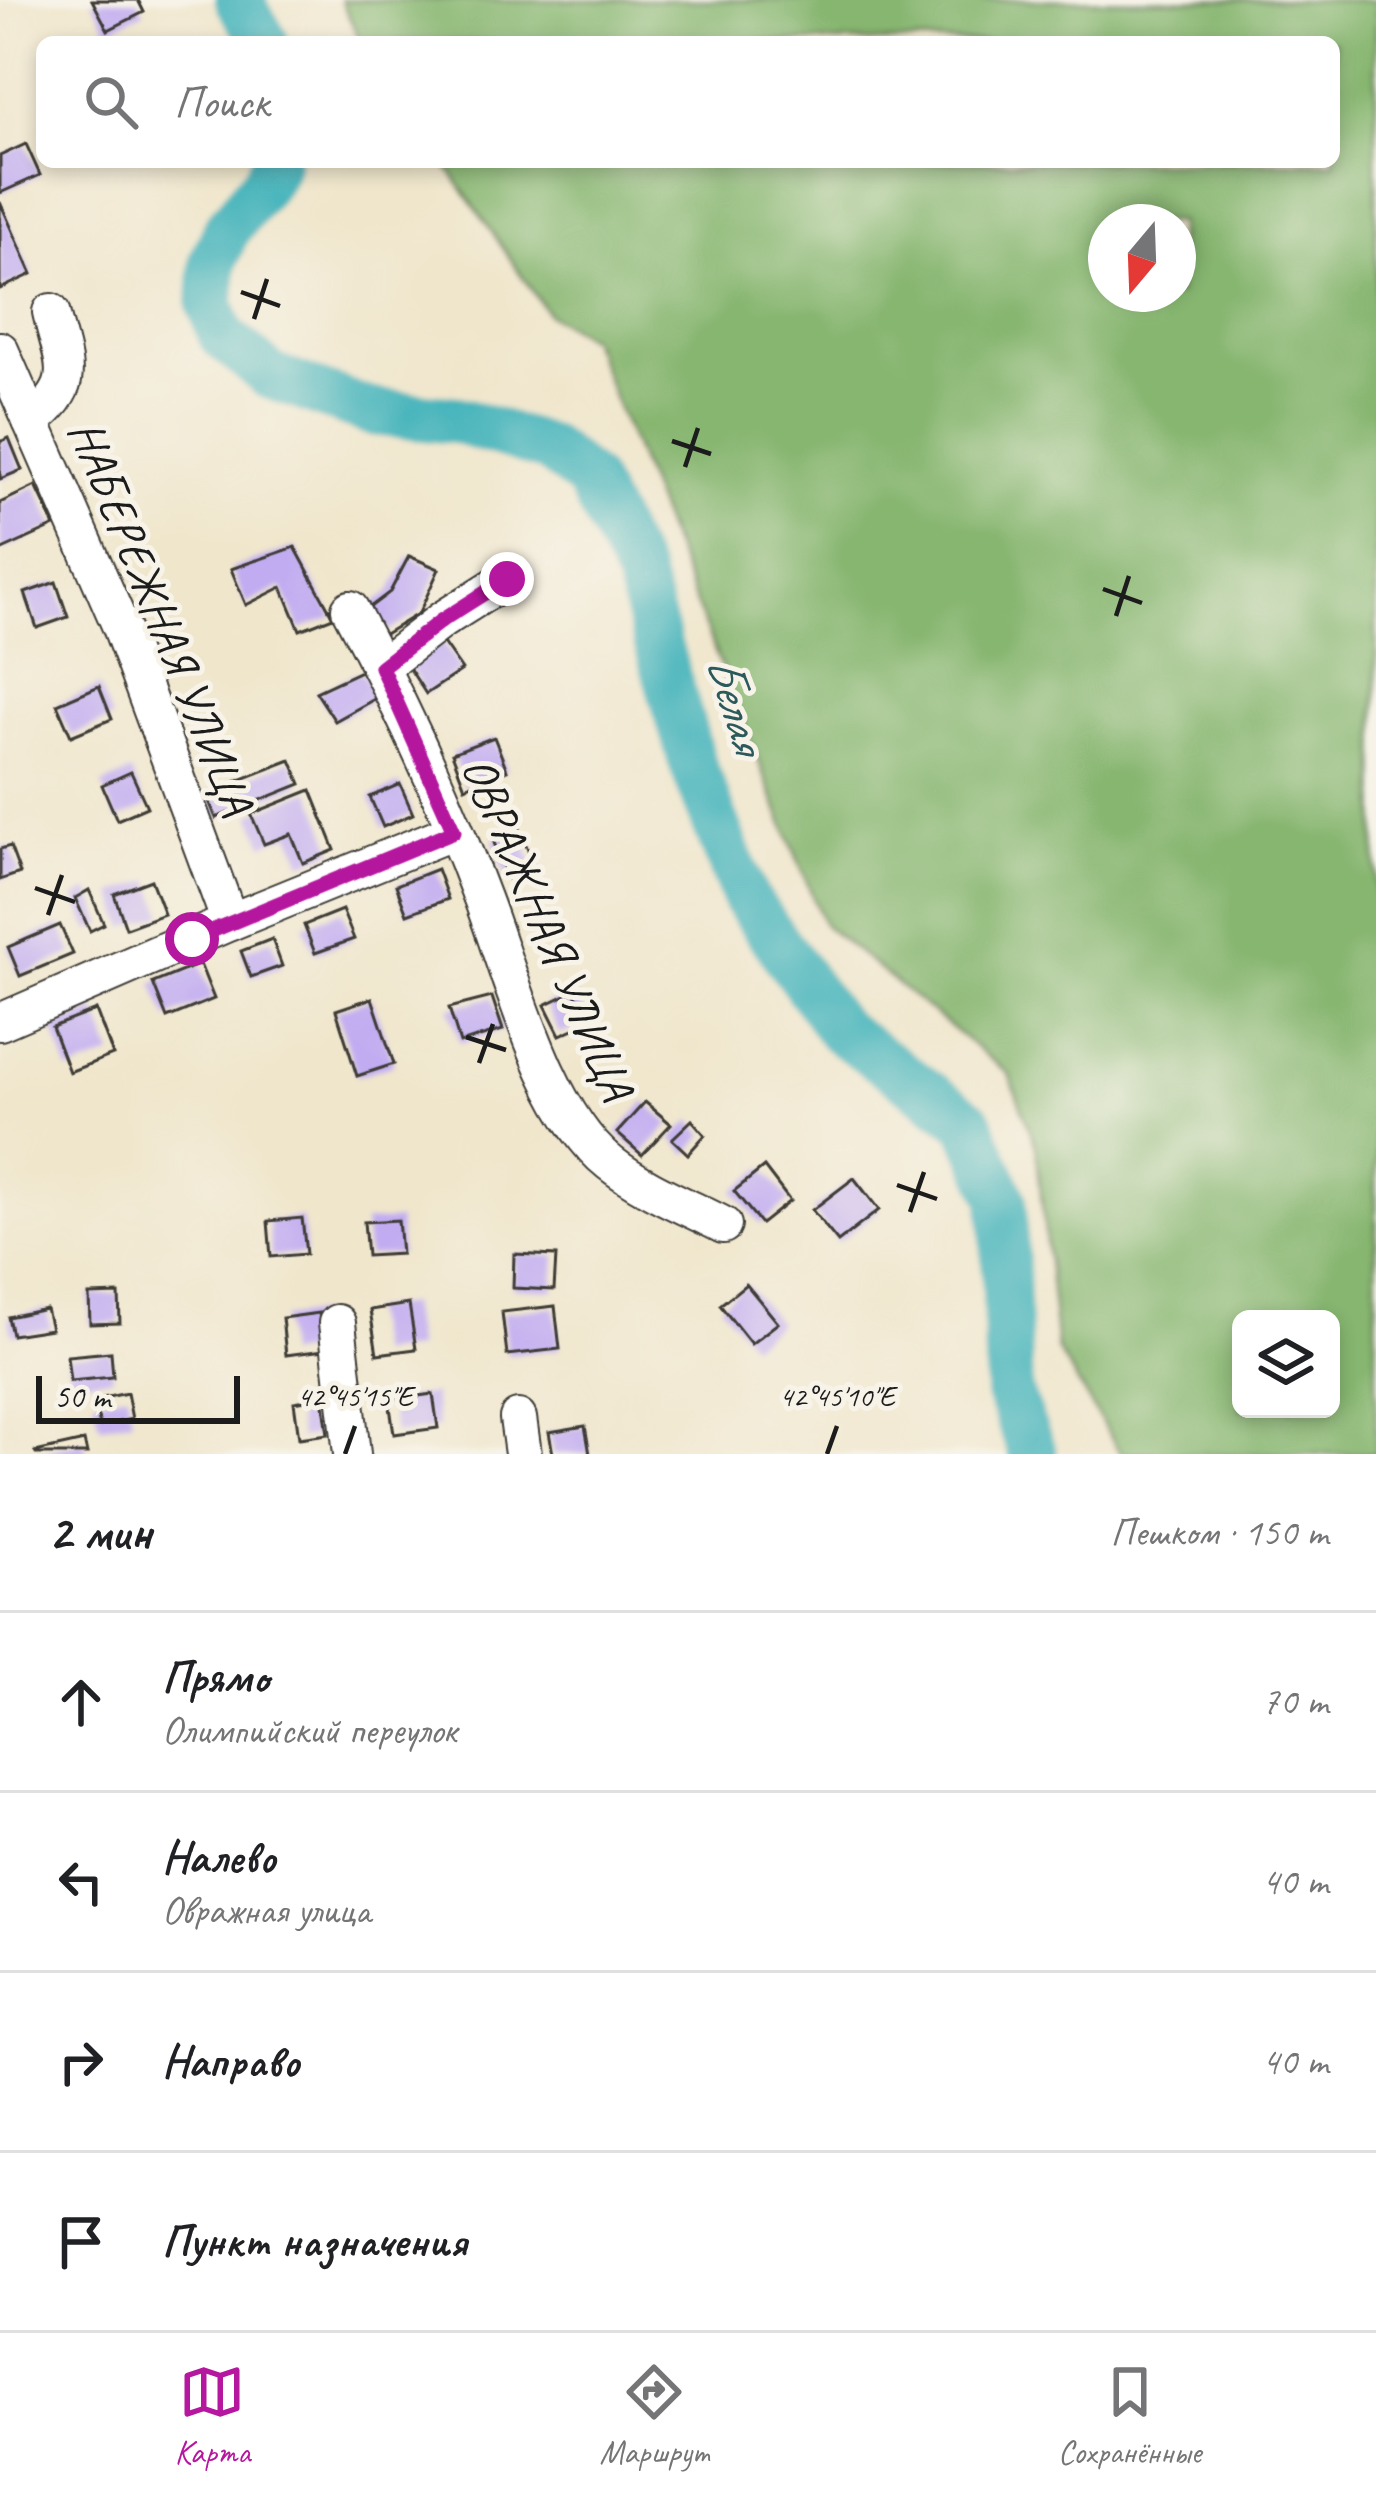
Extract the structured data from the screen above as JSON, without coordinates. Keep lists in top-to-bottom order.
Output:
{
  "streets": {
    "street": ["НАБЕРЕЖНАЯ УЛИЦА", "ОВРАЖНАЯ УЛИЦА"]
  },
  "water": ["Белая"],
  "scale_bar": "50 m",
  "north": "bottom",
  "page": {
    "search": "Поиск",
    "scale": "50 m",
    "heading": ["2 мин", "Пешком · 150 m"],
    "list": [
      ["Прямо", "Олимпийский переулок", "70 m"],
      ["Налево", "Овражная улица", "40 m"],
      ["Направо", "40 m"],
      "Пункт назначения"
    ],
    "nav": ["Карта", "Маршрут", "Сохранённые"]
  },
  "coordinates": ["42°45'15\"E", "42°45'10\"E"]
}
